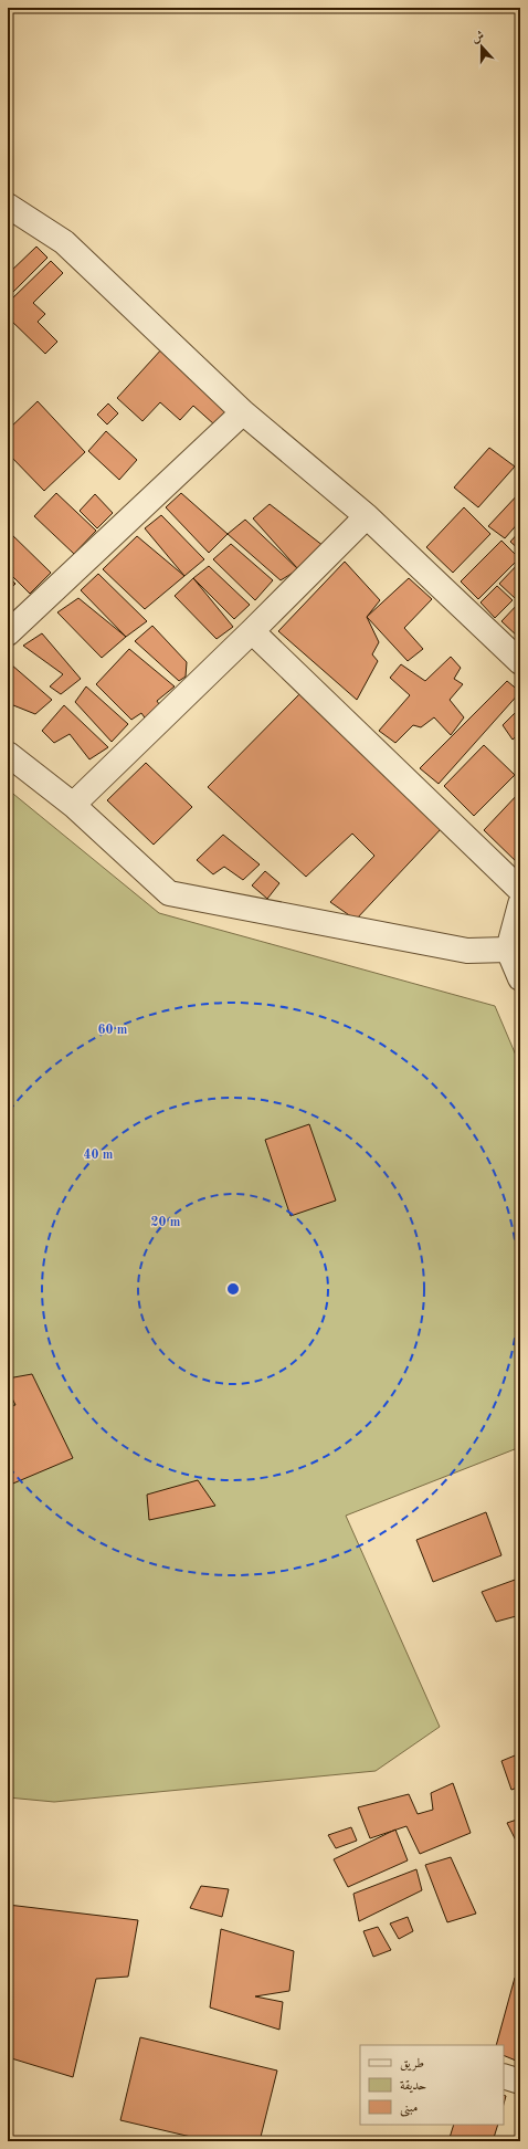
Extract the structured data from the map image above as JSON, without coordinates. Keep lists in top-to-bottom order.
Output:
{
  "legend": ["طريق", "حديقة", "مبنى"],
  "north": "top",
  "rings": ["60 m", "40 m", "20 m"]
}
